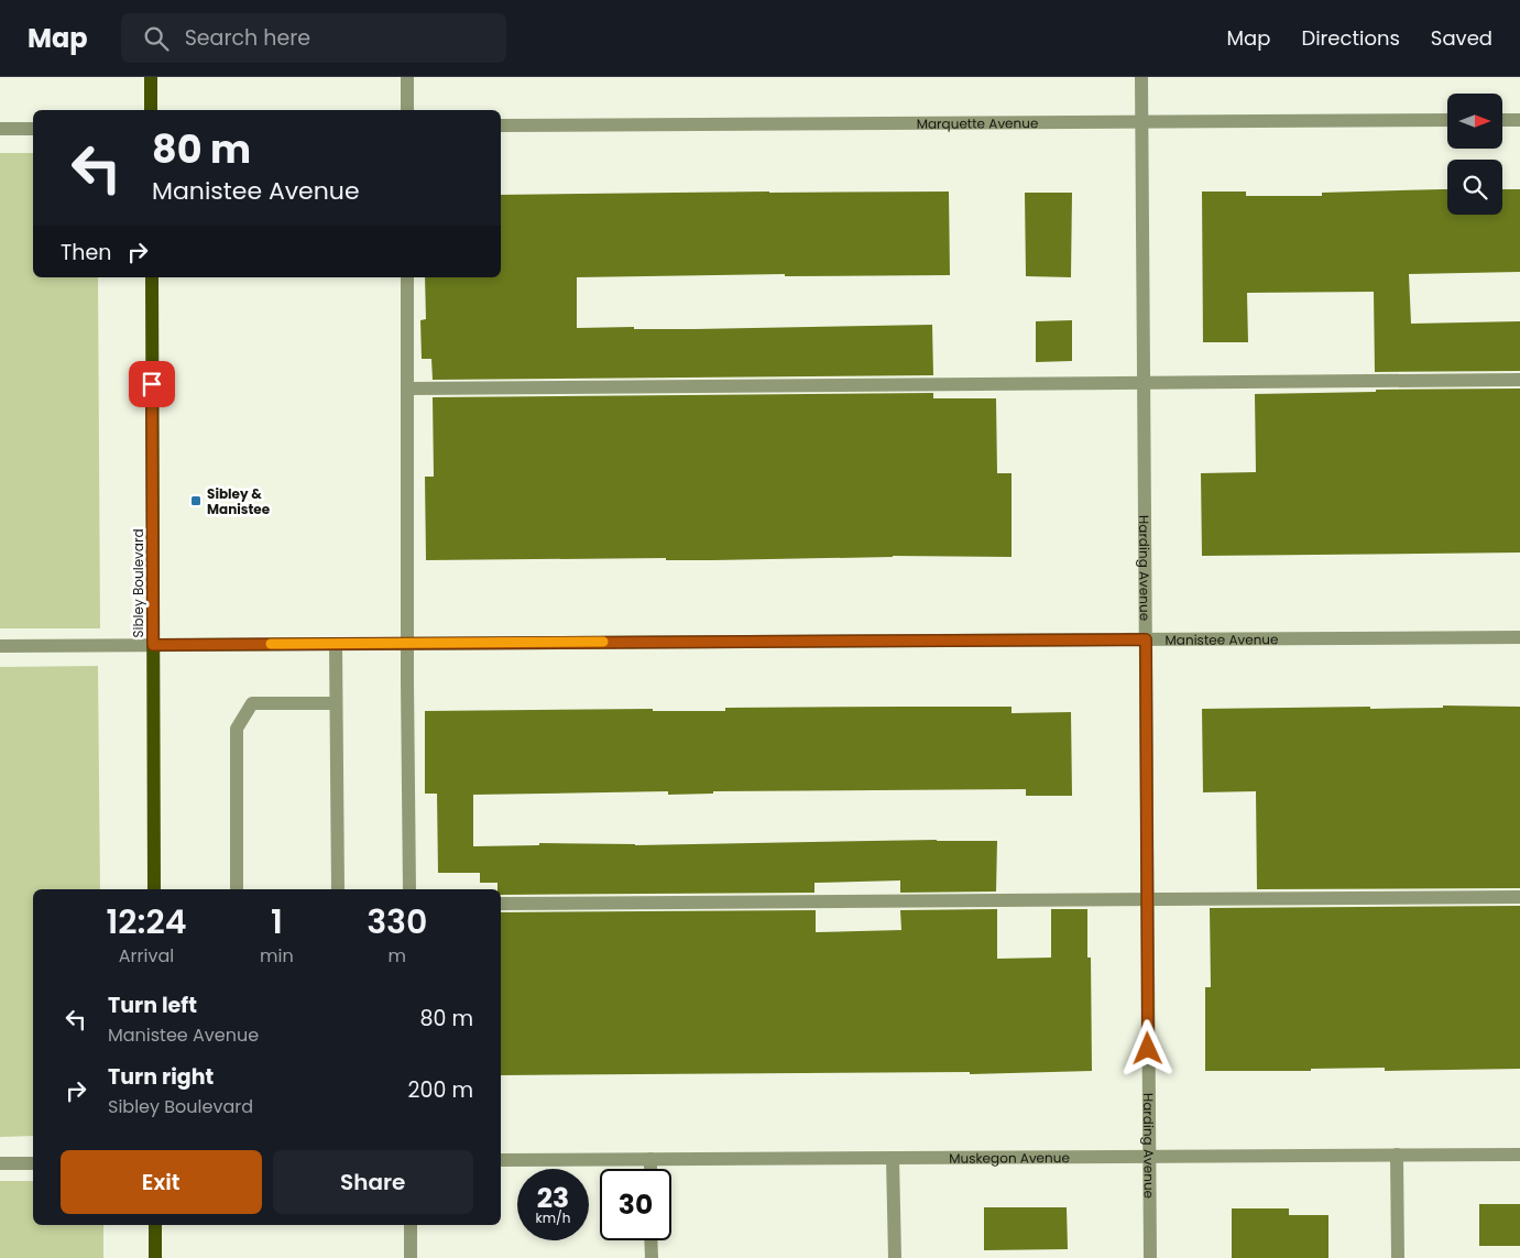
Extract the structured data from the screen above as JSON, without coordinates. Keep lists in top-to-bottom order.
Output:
{
  "streets": {
    "main road": ["Sibley Boulevard"],
    "street": [
      "Marquette Avenue",
      "Harding Avenue",
      "Manistee Avenue",
      "Muskegon Avenue"
    ]
  },
  "crossings": [
    ["Marquette Avenue", "Harding Avenue"],
    ["Harding Avenue", "Manistee Avenue"],
    ["Harding Avenue", "Muskegon Avenue"],
    ["Sibley Boulevard", "Manistee Avenue"]
  ],
  "places": {
    "transit": ["Sibley & Manistee"]
  },
  "north": "right",
  "page": {
    "header": "Map",
    "search": "Search here",
    "nav": ["Map", "Directions", "Saved"],
    "turn": ["80 m", "Manistee Avenue"],
    "then": "Then",
    "eta": [
      "12:24",
      "Arrival",
      "1",
      "min",
      "330",
      "m"
    ],
    "list": [
      {
        "name": "Turn left",
        "note": "Manistee Avenue",
        "value": "80 m"
      },
      {
        "name": "Turn right",
        "note": "Sibley Boulevard",
        "value": "200 m"
      }
    ],
    "buttons": ["Exit", "Share"],
    "speed": "23 km/h",
    "limit": "30"
  }
}
